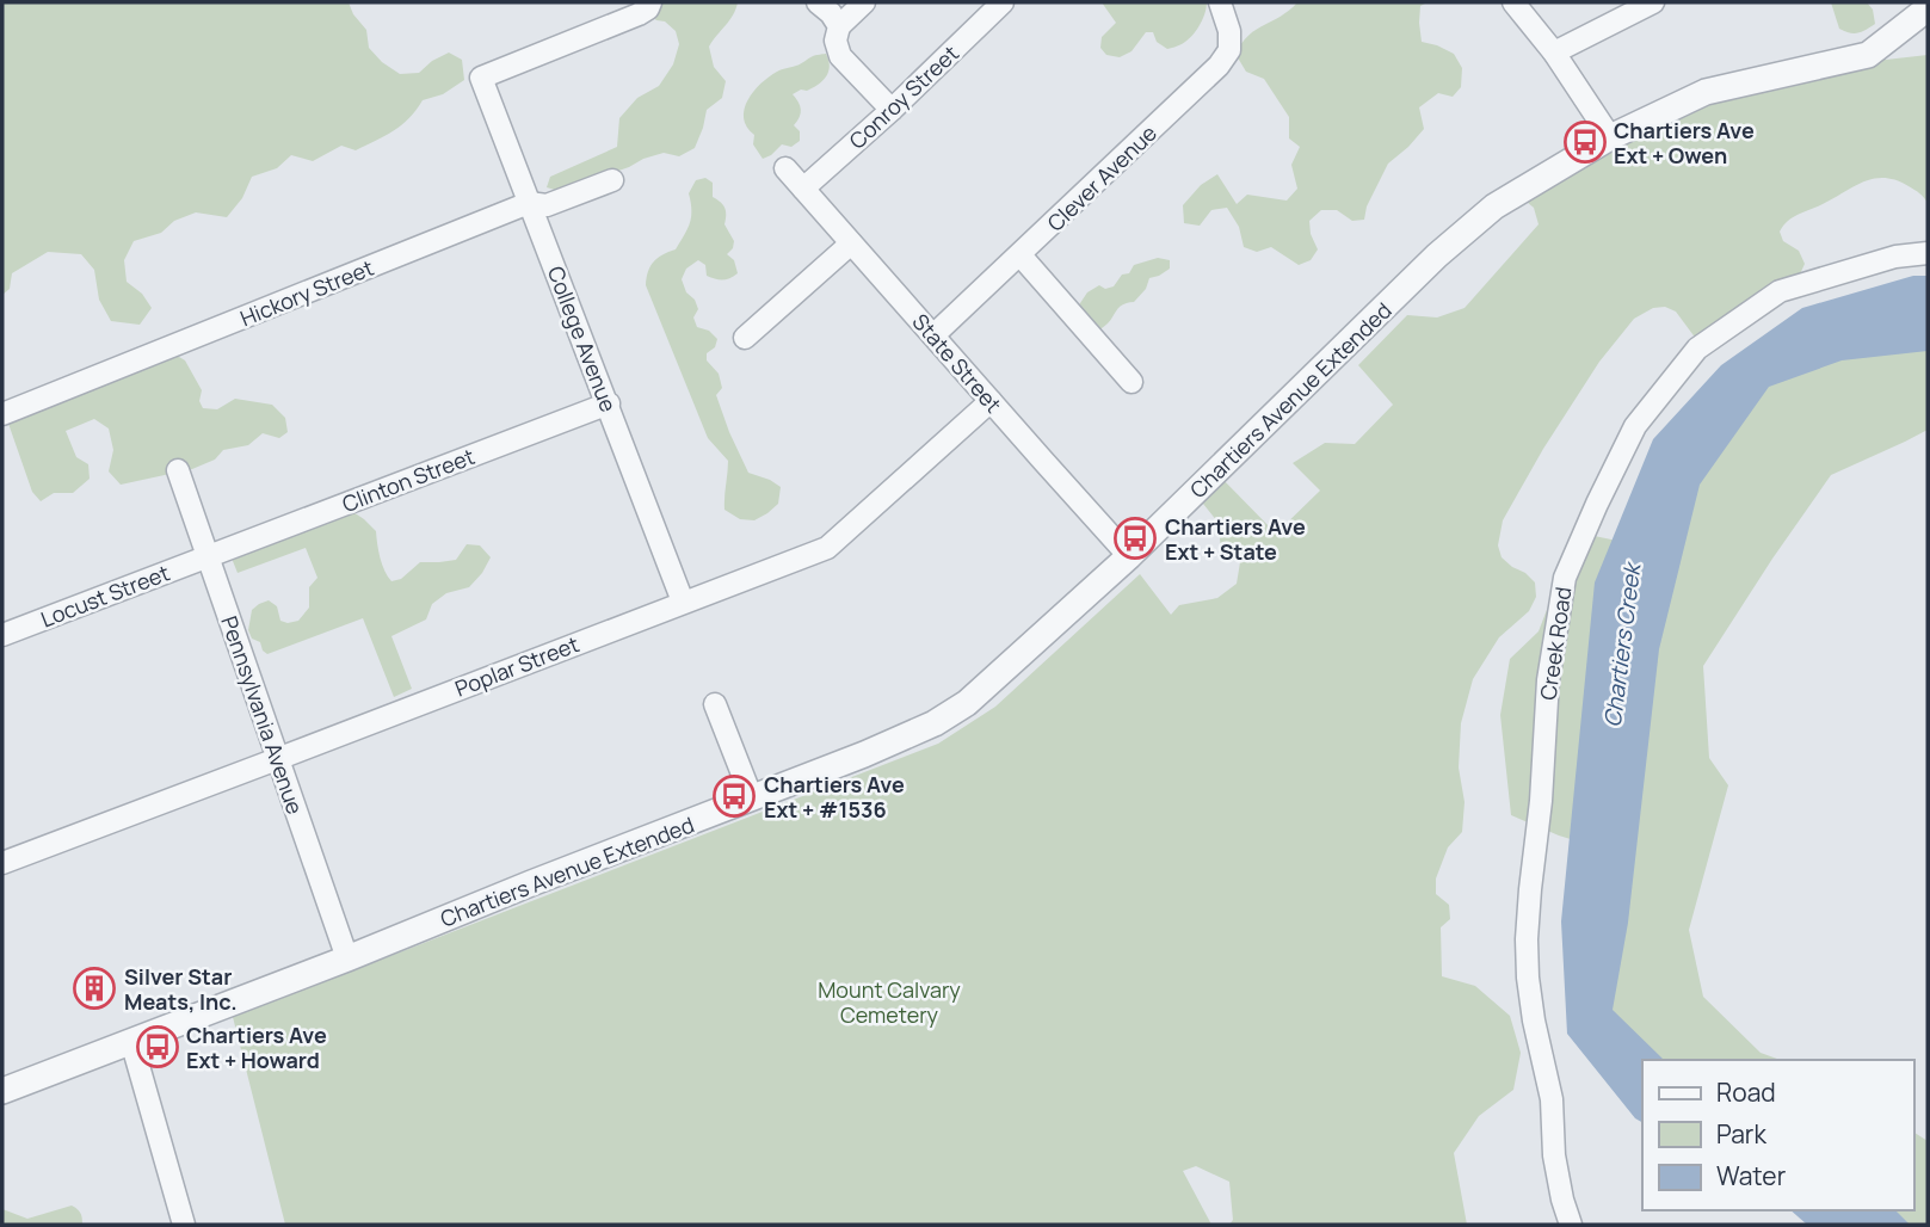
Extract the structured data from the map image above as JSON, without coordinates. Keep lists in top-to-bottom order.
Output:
{
  "streets": {
    "street": [
      "Conroy Street",
      "Clever Avenue",
      "Hickory Street",
      "College Avenue",
      "State Street",
      "Chartiers Avenue Extended",
      "Clinton Street",
      "Locust Street",
      "Creek Road",
      "Poplar Street",
      "Pennsylvania Avenue"
    ]
  },
  "crossings": [
    ["Conroy Street", "State Street"],
    ["Clever Avenue", "State Street"],
    ["Hickory Street", "College Avenue"],
    ["College Avenue", "Clinton Street"],
    ["College Avenue", "Poplar Street"],
    ["State Street", "Chartiers Avenue Extended"],
    ["State Street", "Poplar Street"],
    ["Chartiers Avenue Extended", "Pennsylvania Avenue"],
    ["Clinton Street", "Locust Street"],
    ["Clinton Street", "Pennsylvania Avenue"],
    ["Locust Street", "Pennsylvania Avenue"],
    ["Poplar Street", "Pennsylvania Avenue"]
  ],
  "water": ["Chartiers Creek"],
  "parks": ["Mount Calvary Cemetery"],
  "places": {
    "bus stop": [
      "Chartiers Ave Ext + Owen",
      "Chartiers Ave Ext + State",
      "Chartiers Ave Ext + #1536",
      "Chartiers Ave Ext + Howard"
    ],
    "building": ["Silver Star Meats, Inc."]
  },
  "legend": ["Road", "Park", "Water"]
}
